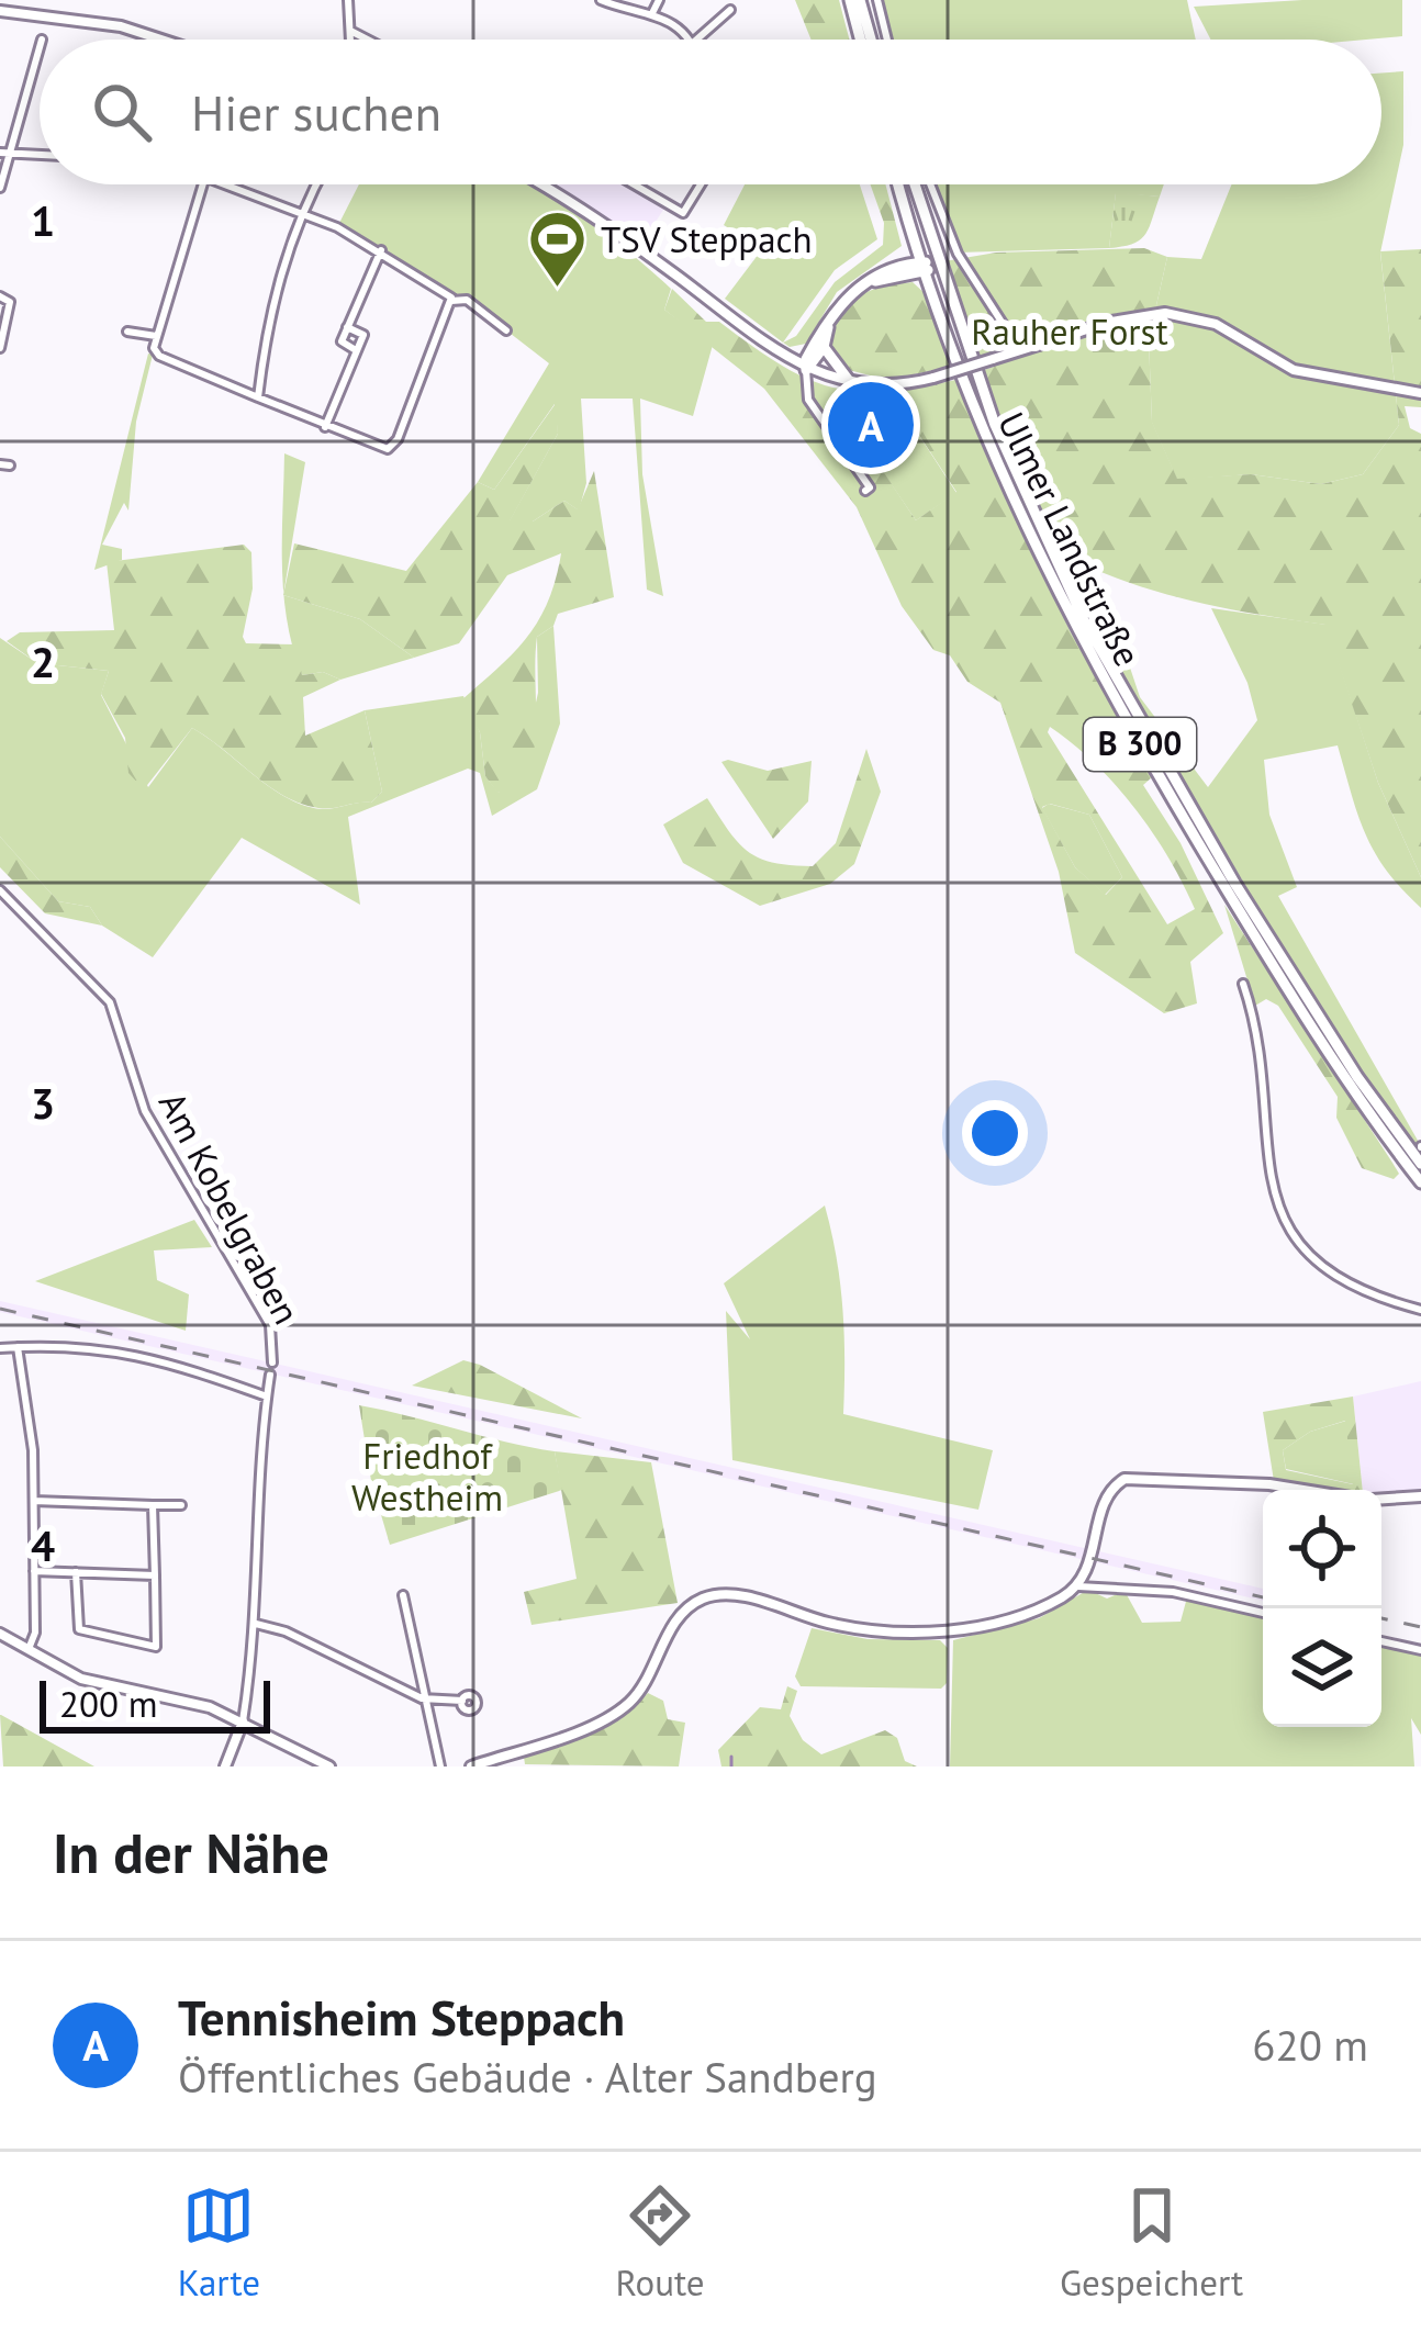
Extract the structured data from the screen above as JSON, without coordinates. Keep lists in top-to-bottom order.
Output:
{
  "streets": {
    "main road": ["Ulmer Landstraße", "B 300"],
    "street": ["Am Kobelgraben"]
  },
  "parks": ["Rauher Forst", "Friedhof Westheim"],
  "places": {
    "sports": ["TSV Steppach"]
  },
  "scale_bar": "200 m",
  "page": {
    "search": "Hier suchen",
    "pins": "A",
    "scale": "200 m",
    "heading": "In der Nähe",
    "list": [
      {
        "mark": "A",
        "name": "Tennisheim Steppach",
        "note": "Öffentliches Gebäude · Alter Sandberg",
        "value": "620 m"
      }
    ],
    "nav": ["Karte", "Route", "Gespeichert"]
  },
  "grid": {
    "rows": [
      "1",
      "2",
      "3",
      "4"
    ]
  }
}
